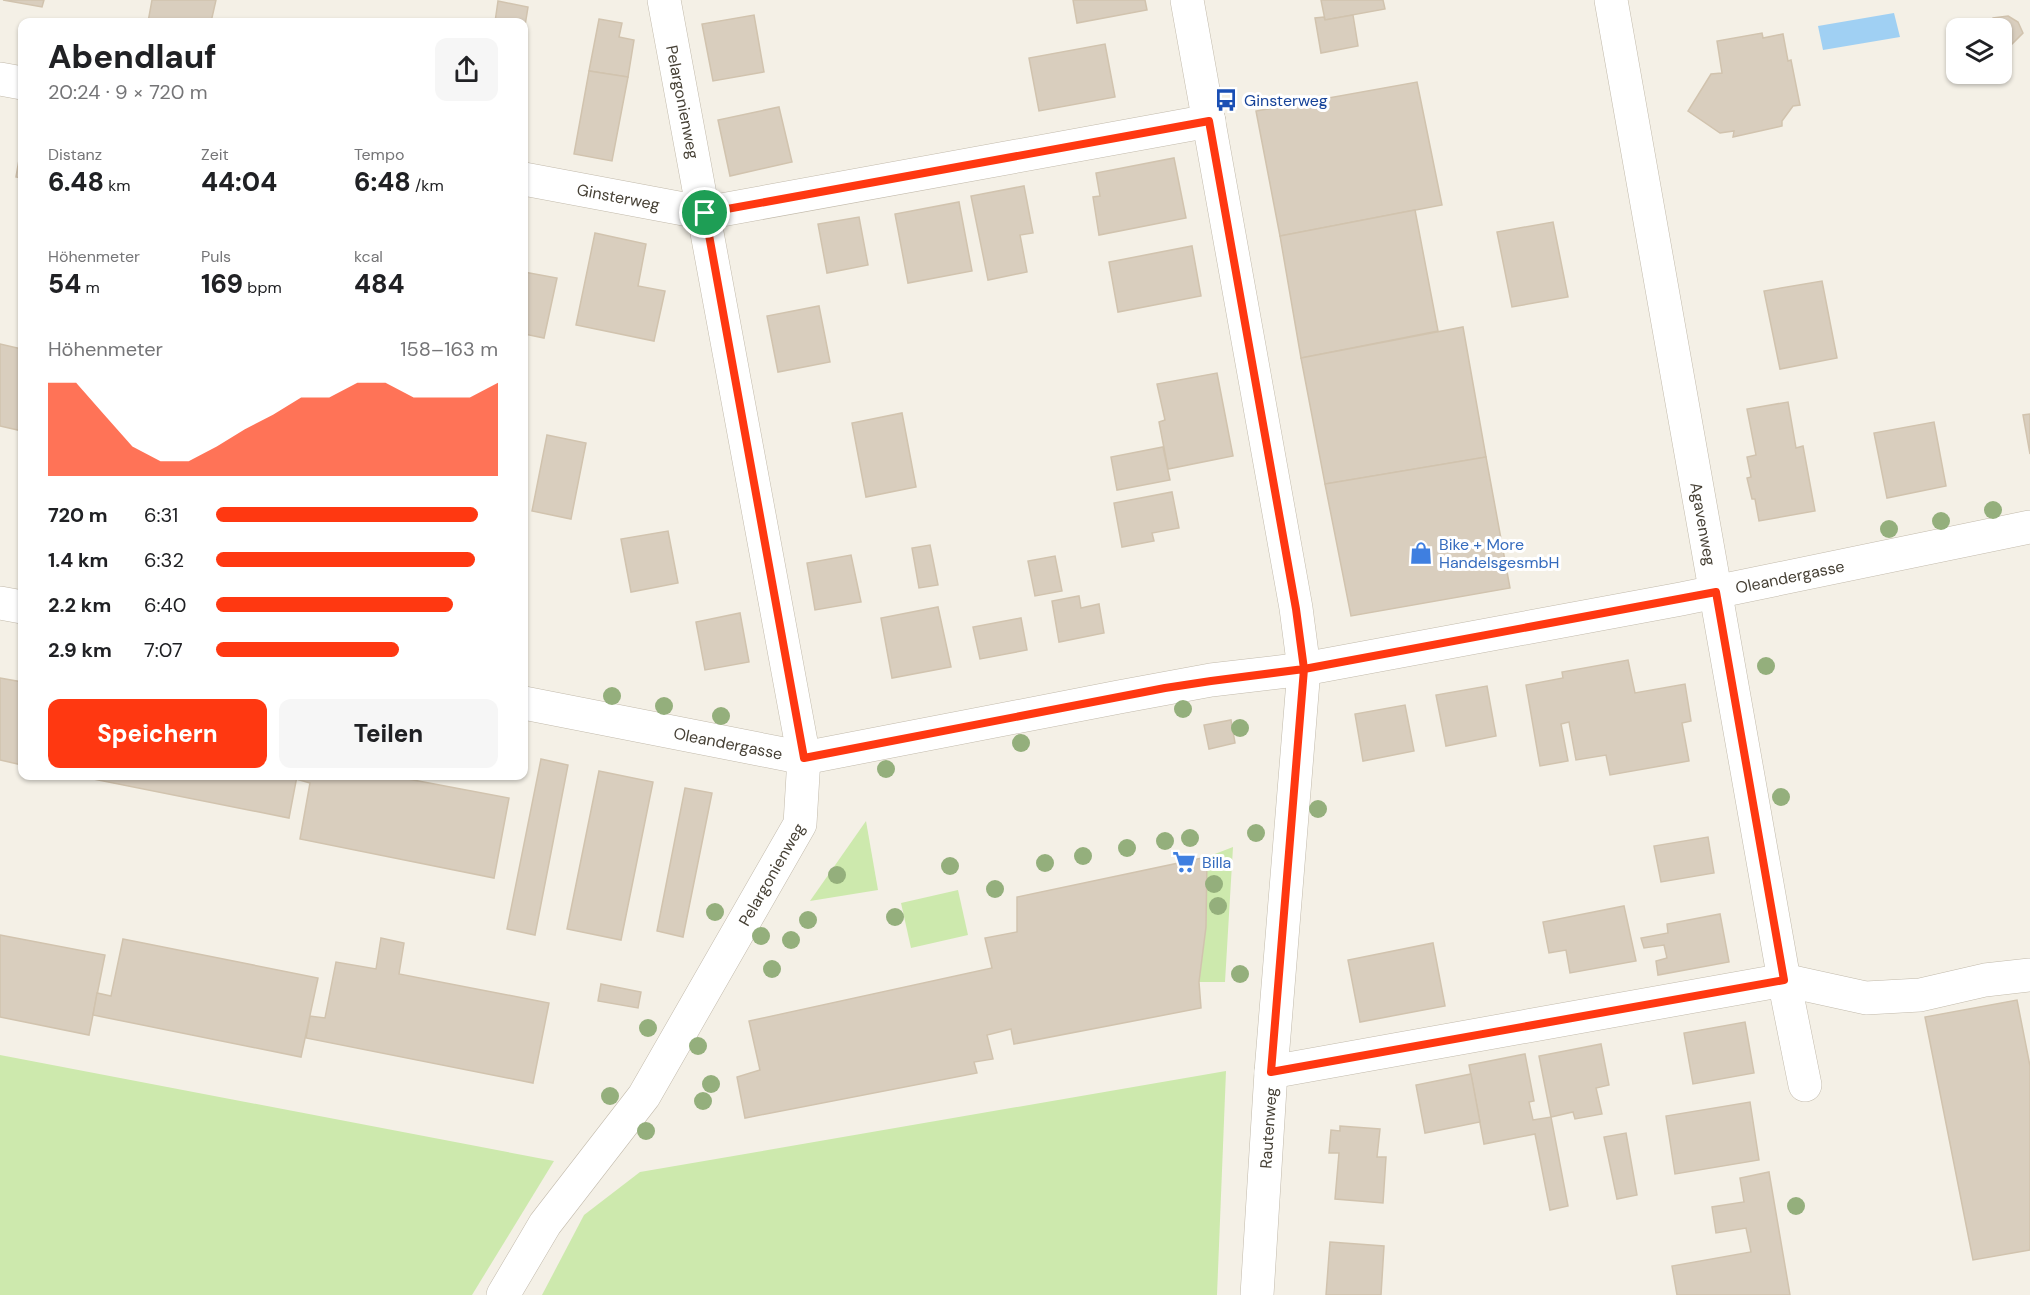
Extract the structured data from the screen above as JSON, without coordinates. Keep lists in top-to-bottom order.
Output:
{
  "streets": {
    "street": [
      "Pelargonienweg",
      "Ginsterweg",
      "Agavenweg",
      "Oleandergasse",
      "Rautenweg"
    ]
  },
  "crossings": [
    ["Pelargonienweg", "Ginsterweg"],
    ["Pelargonienweg", "Oleandergasse"],
    ["Ginsterweg", "Rautenweg"],
    ["Agavenweg", "Oleandergasse"],
    ["Oleandergasse", "Rautenweg"]
  ],
  "places": {
    "bus stop": ["Ginsterweg"],
    "shop": ["Bike + More HandelsgesmbH"],
    "supermarket": ["Billa"]
  },
  "page": {
    "heading": ["Abendlauf", "20:24 · 9 × 720 m"],
    "stats": [
      ["Distanz", "6.48 km"],
      ["Zeit", "44:04"],
      ["Tempo", "6:48 /km"],
      ["Höhenmeter", "54 m"],
      ["Puls", "169 bpm"],
      ["kcal", "484"]
    ],
    "chart": ["Höhenmeter", "158–163 m"],
    "list": [
      {
        "name": "720 m",
        "note": "6:31"
      },
      {
        "name": "1.4 km",
        "note": "6:32"
      },
      {
        "name": "2.2 km",
        "note": "6:40"
      },
      {
        "name": "2.9 km",
        "note": "7:07"
      }
    ],
    "buttons": ["Speichern", "Teilen"]
  }
}
